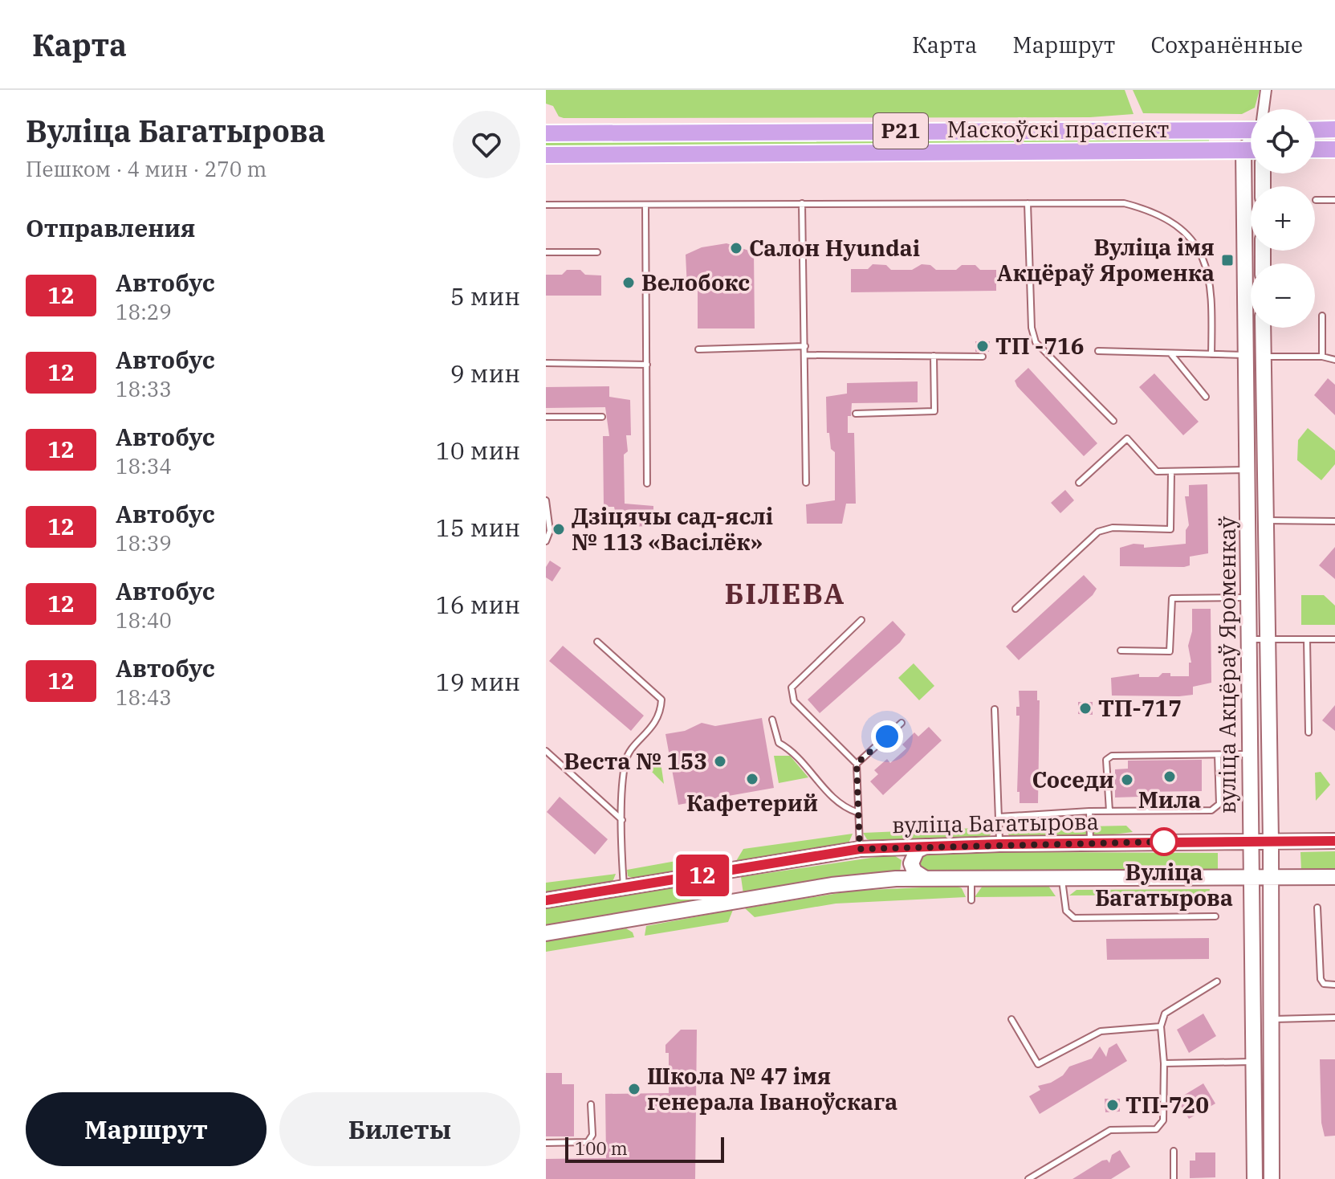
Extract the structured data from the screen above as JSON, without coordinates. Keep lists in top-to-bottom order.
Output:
{
  "streets": {
    "main road": ["Маскоўскі праспект", "Р21"],
    "street": ["вуліца Акцёраў Яроменкаў", "вуліца Багатырова"]
  },
  "crossings": [
    ["Маскоўскі праспект", "вуліца Акцёраў Яроменкаў"],
    ["вуліца Акцёраў Яроменкаў", "вуліца Багатырова"]
  ],
  "districts": ["БІЛЕВА"],
  "places": {
    "other": [
      "Салон Hyundai",
      "Велобокс",
      "ТП -716",
      "Дзіцячы сад-яслі № 113 «Васілёк»",
      "ТП-717",
      "Веста № 153",
      "Мила",
      "Кафетерий",
      "Соседи",
      "Вуліца Багатырова",
      "Школа № 47 імя генерала Іваноўскага",
      "ТП-720"
    ],
    "transit": ["Вуліца імя Акцёраў Яроменка"]
  },
  "lines": ["bus line 12"],
  "scale_bar": "100 m",
  "page": {
    "header": "Карта",
    "nav": ["Карта", "Маршрут", "Сохранённые"],
    "heading": [
      ["Вуліца Багатырова", "Пешком · 4 мин · 270 m"],
      "Отправления"
    ],
    "on_map": "12",
    "map_buttons": ["+", "−"],
    "list": [
      {
        "mark": "12",
        "name": "Автобус",
        "note": "18:29",
        "value": "5 мин"
      },
      {
        "mark": "12",
        "name": "Автобус",
        "note": "18:33",
        "value": "9 мин"
      },
      {
        "mark": "12",
        "name": "Автобус",
        "note": "18:34",
        "value": "10 мин"
      },
      {
        "mark": "12",
        "name": "Автобус",
        "note": "18:39",
        "value": "15 мин"
      },
      {
        "mark": "12",
        "name": "Автобус",
        "note": "18:40",
        "value": "16 мин"
      },
      {
        "mark": "12",
        "name": "Автобус",
        "note": "18:43",
        "value": "19 мин"
      }
    ],
    "buttons": ["Маршрут", "Билеты"],
    "scale": "100 m"
  }
}
